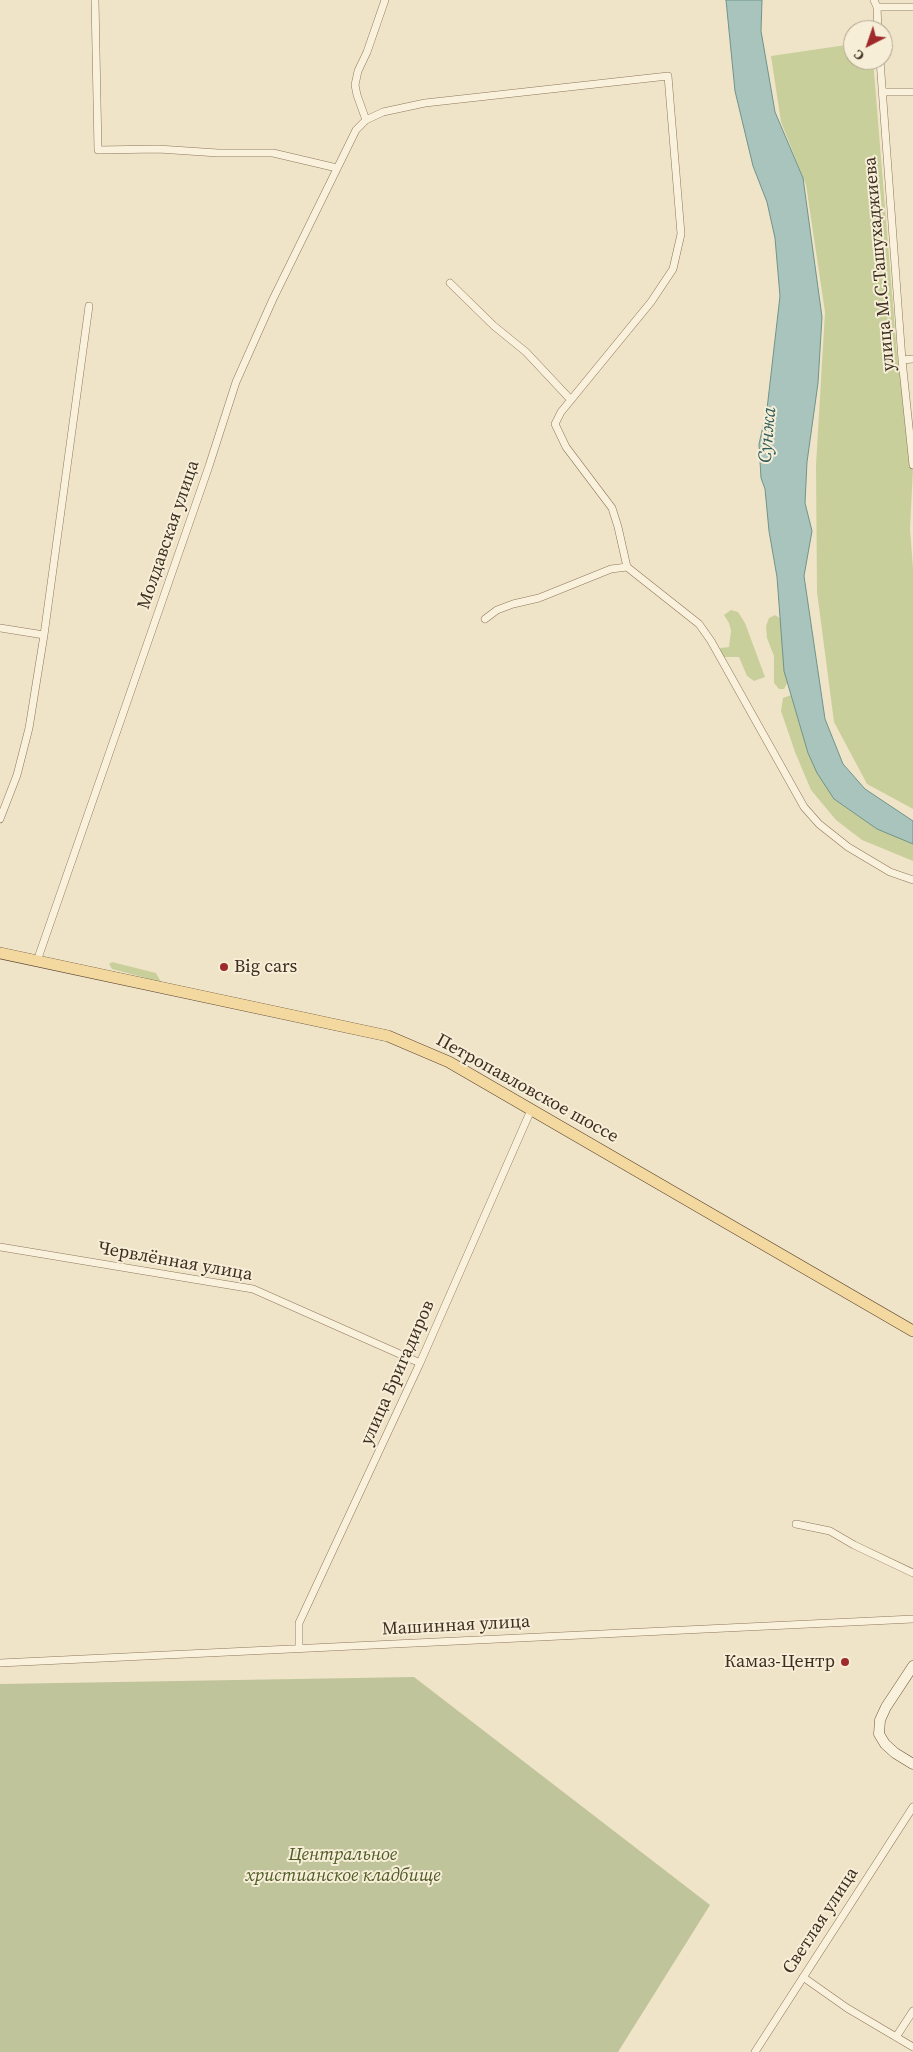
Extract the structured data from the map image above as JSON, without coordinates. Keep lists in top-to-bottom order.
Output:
{
  "streets": {
    "main road": ["Петропавловское шоссе"],
    "street": [
      "улица М.С.Ташухаджиева",
      "Молдавская улица",
      "Червлённая улица",
      "улица Бригадиров",
      "Машинная улица",
      "Светлая улица"
    ]
  },
  "crossings": [
    ["Молдавская улица", "Петропавловское шоссе"],
    ["Петропавловское шоссе", "улица Бригадиров"],
    ["Червлённая улица", "улица Бригадиров"],
    ["улица Бригадиров", "Машинная улица"]
  ],
  "water": ["Сунжа"],
  "parks": ["Центральное христианское кладбище"],
  "places": ["Big cars", "Камаз-Центр"],
  "north": "bottom left"
}
